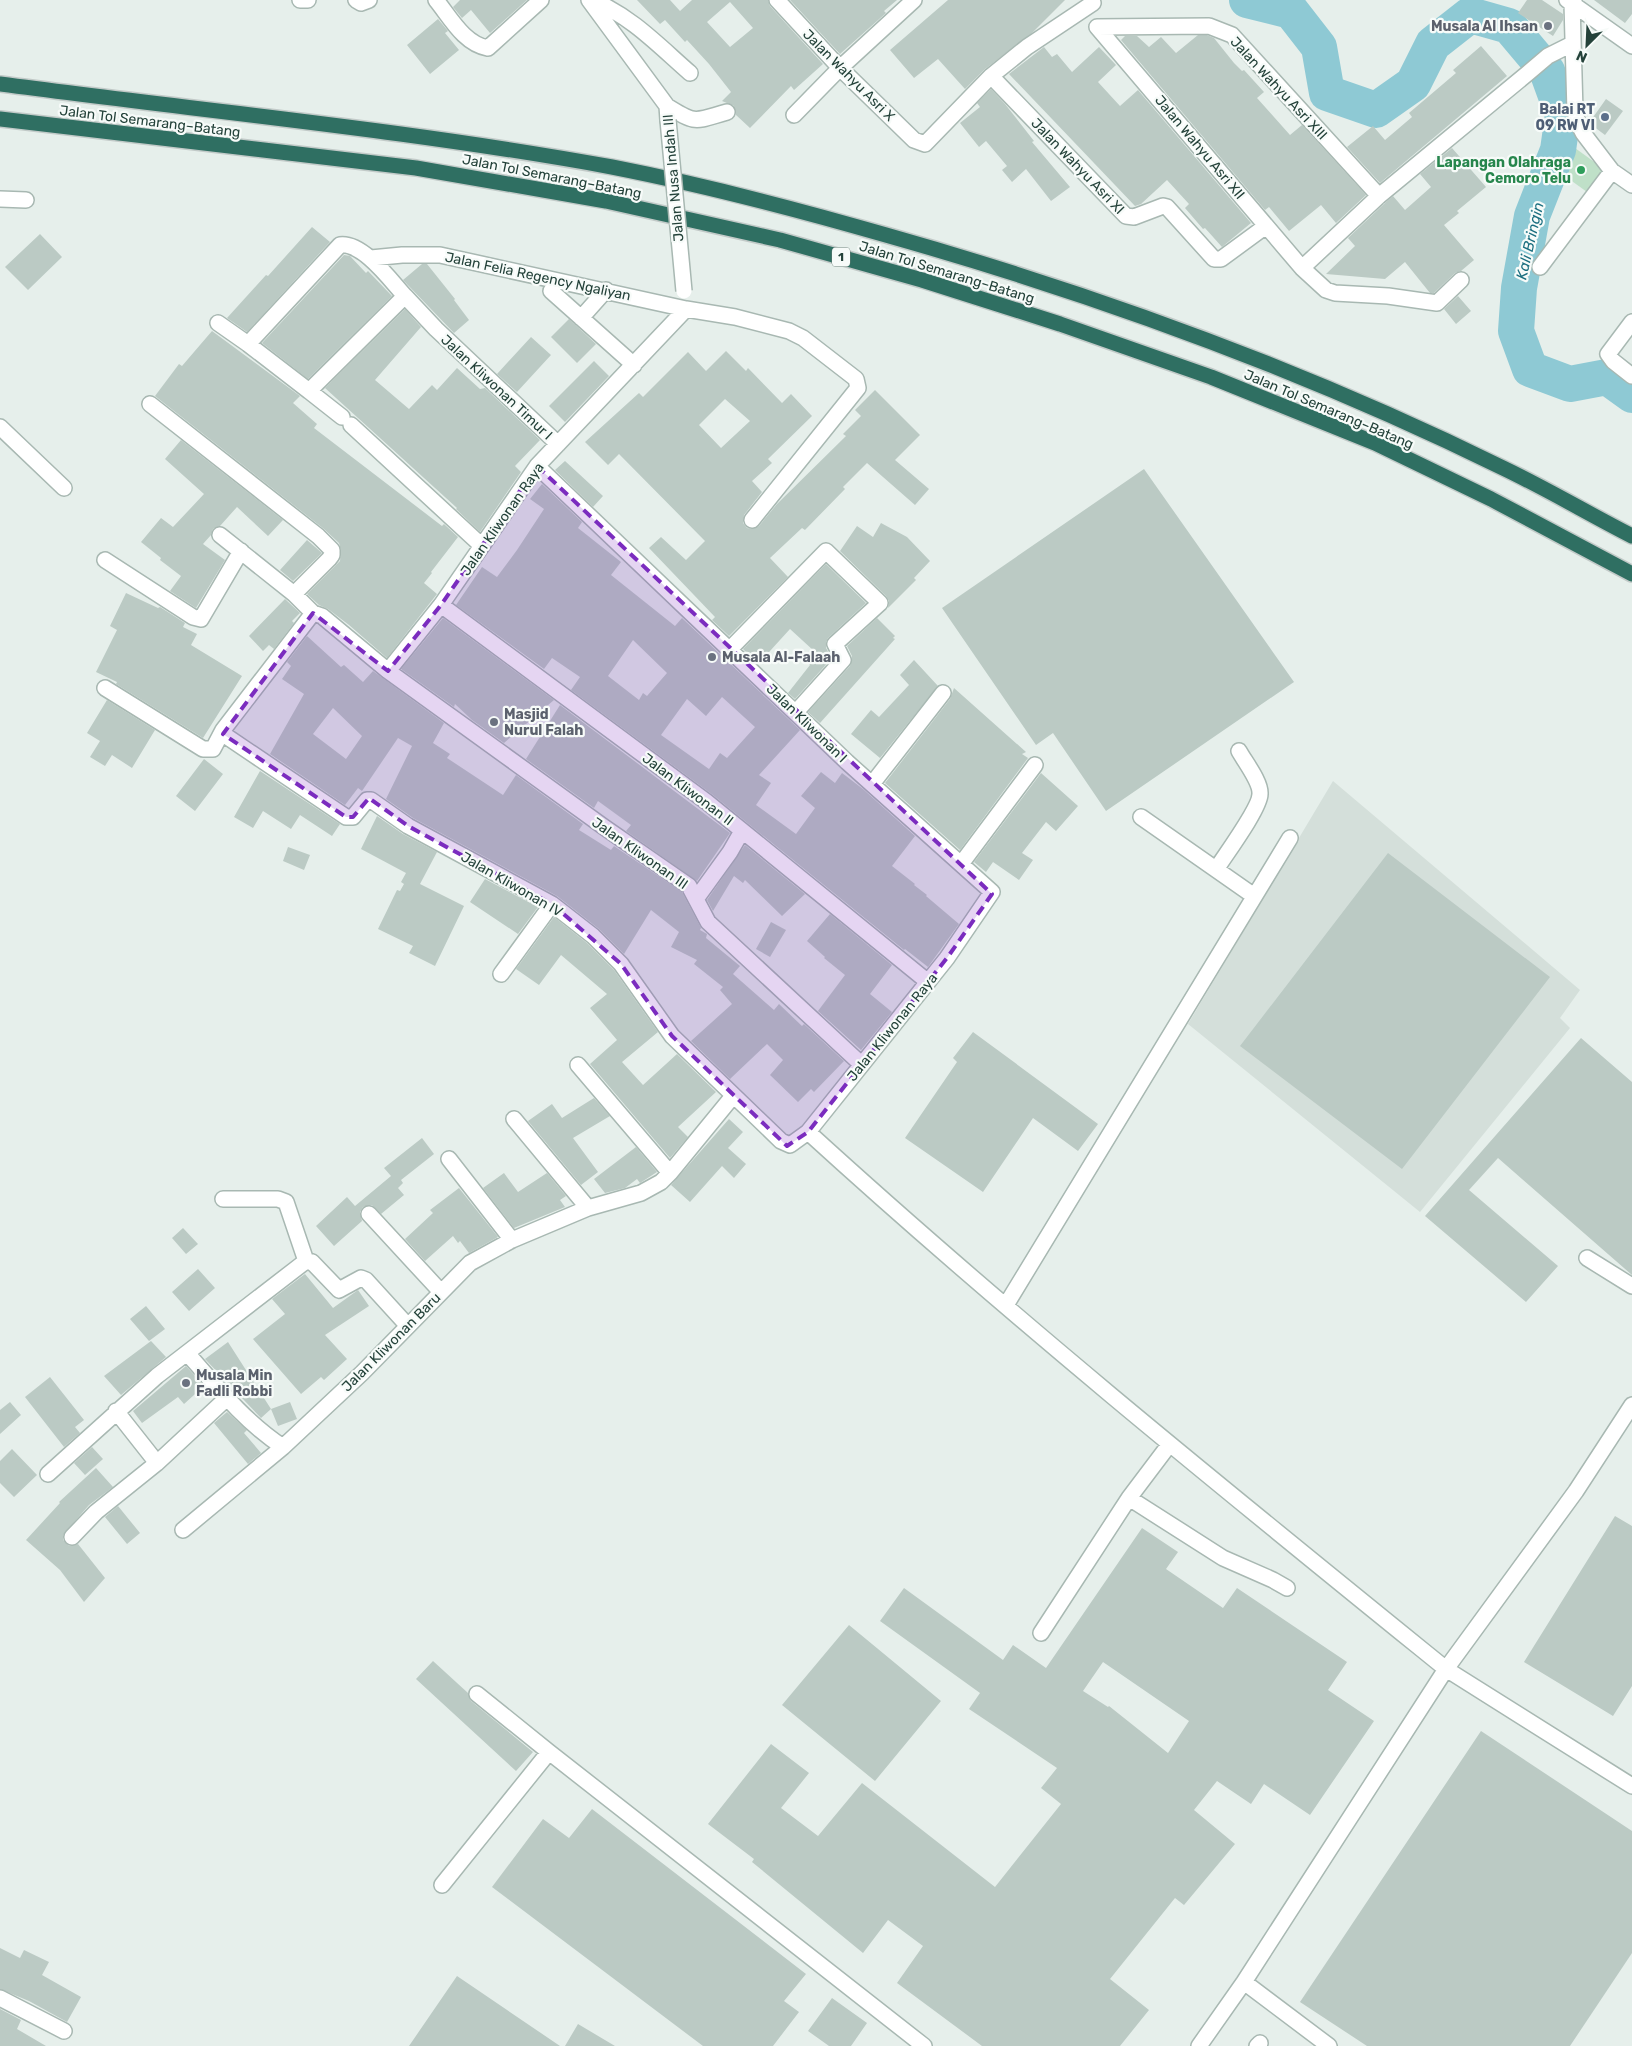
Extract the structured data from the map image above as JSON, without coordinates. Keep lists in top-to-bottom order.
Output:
{
  "streets": {
    "highway": ["Jalan Tol Semarang–Batang", "1"],
    "street": [
      "Jalan Wahyu Asri X",
      "Jalan Wahyu Asri XIII",
      "Jalan Wahyu Asri XII",
      "Jalan Wahyu Asri XI",
      "Jalan Nusa Indah III",
      "Jalan Felia Regency Ngaliyan",
      "Jalan Kliwonan Timur I",
      "Jalan Kliwonan Raya",
      "Jalan Kliwonan I",
      "Jalan Kliwonan II",
      "Jalan Kliwonan III",
      "Jalan Kliwonan IV",
      "Jalan Kliwonan Baru"
    ]
  },
  "crossings": [
    ["Jalan Wahyu Asri X", "Jalan Wahyu Asri XI"],
    ["Jalan Wahyu Asri XIII", "Jalan Wahyu Asri XII"],
    ["Jalan Wahyu Asri XII", "Jalan Wahyu Asri XI"],
    ["Jalan Nusa Indah III", "Jalan Felia Regency Ngaliyan"],
    ["Jalan Nusa Indah III", "Jalan Kliwonan Raya"],
    ["Jalan Felia Regency Ngaliyan", "Jalan Kliwonan Raya"],
    ["Jalan Kliwonan Timur I", "Jalan Kliwonan Raya"],
    ["Jalan Kliwonan Raya", "Jalan Kliwonan I"],
    ["Jalan Kliwonan Raya", "Jalan Kliwonan II"],
    ["Jalan Kliwonan Raya", "Jalan Kliwonan III"],
    ["Jalan Kliwonan Raya", "Jalan Kliwonan IV"],
    ["Jalan Kliwonan IV", "Jalan Kliwonan Baru"]
  ],
  "water": ["Kali Bringin"],
  "places": [
    "Musala Al Ihsan",
    "Balai RT 09 RW VI",
    "Lapangan Olahraga Cemoro Telu",
    "Musala Al-Falaah",
    "Masjid Nurul Falah",
    "Musala Min Fadli Robbi"
  ],
  "north": "bottom left"
}
